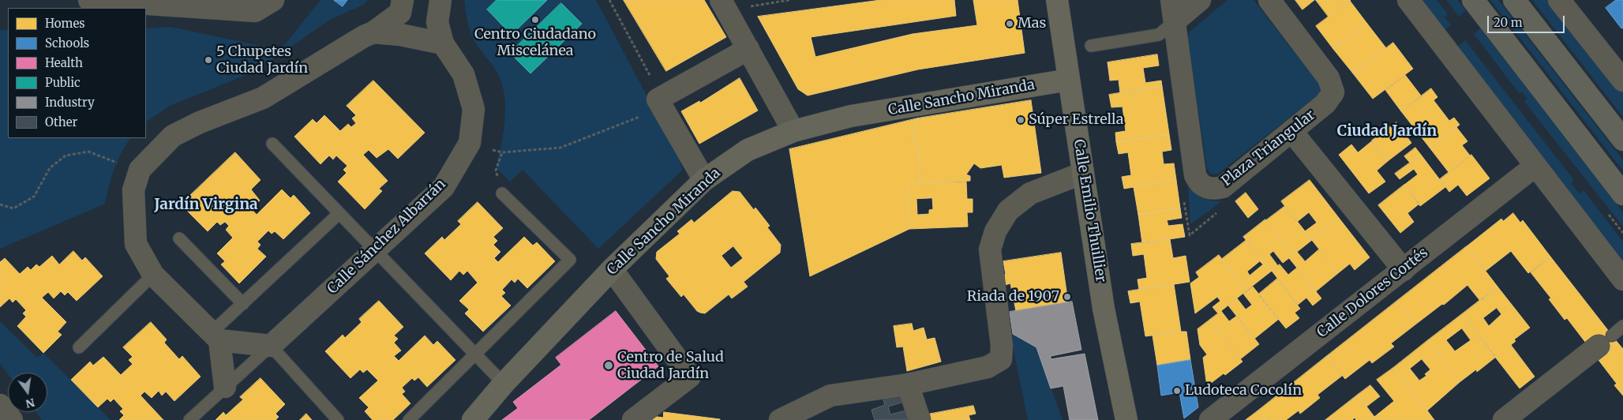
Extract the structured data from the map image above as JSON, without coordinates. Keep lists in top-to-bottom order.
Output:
{
  "streets": {
    "street": [
      "Calle Sancho Miranda",
      "Plaza Triangular",
      "Calle Emilio Thuillier",
      "Calle Sánchez Albarrán",
      "Calle Dolores Cortés"
    ]
  },
  "crossings": [
    ["Calle Sancho Miranda", "Calle Emilio Thuillier"]
  ],
  "districts": ["Ciudad Jardín", "Jardín Virgina"],
  "places": [
    "Centro Ciudadano Miscelánea",
    "Mas",
    "5 Chupetes Ciudad Jardín",
    "Súper Estrella",
    "Riada de 1907",
    "Centro de Salud Ciudad Jardín",
    "Ludoteca Cocolín"
  ],
  "legend": [
    "Homes",
    "Schools",
    "Health",
    "Public",
    "Industry",
    "Other"
  ],
  "scale_bar": "20 m",
  "north": "bottom"
}
